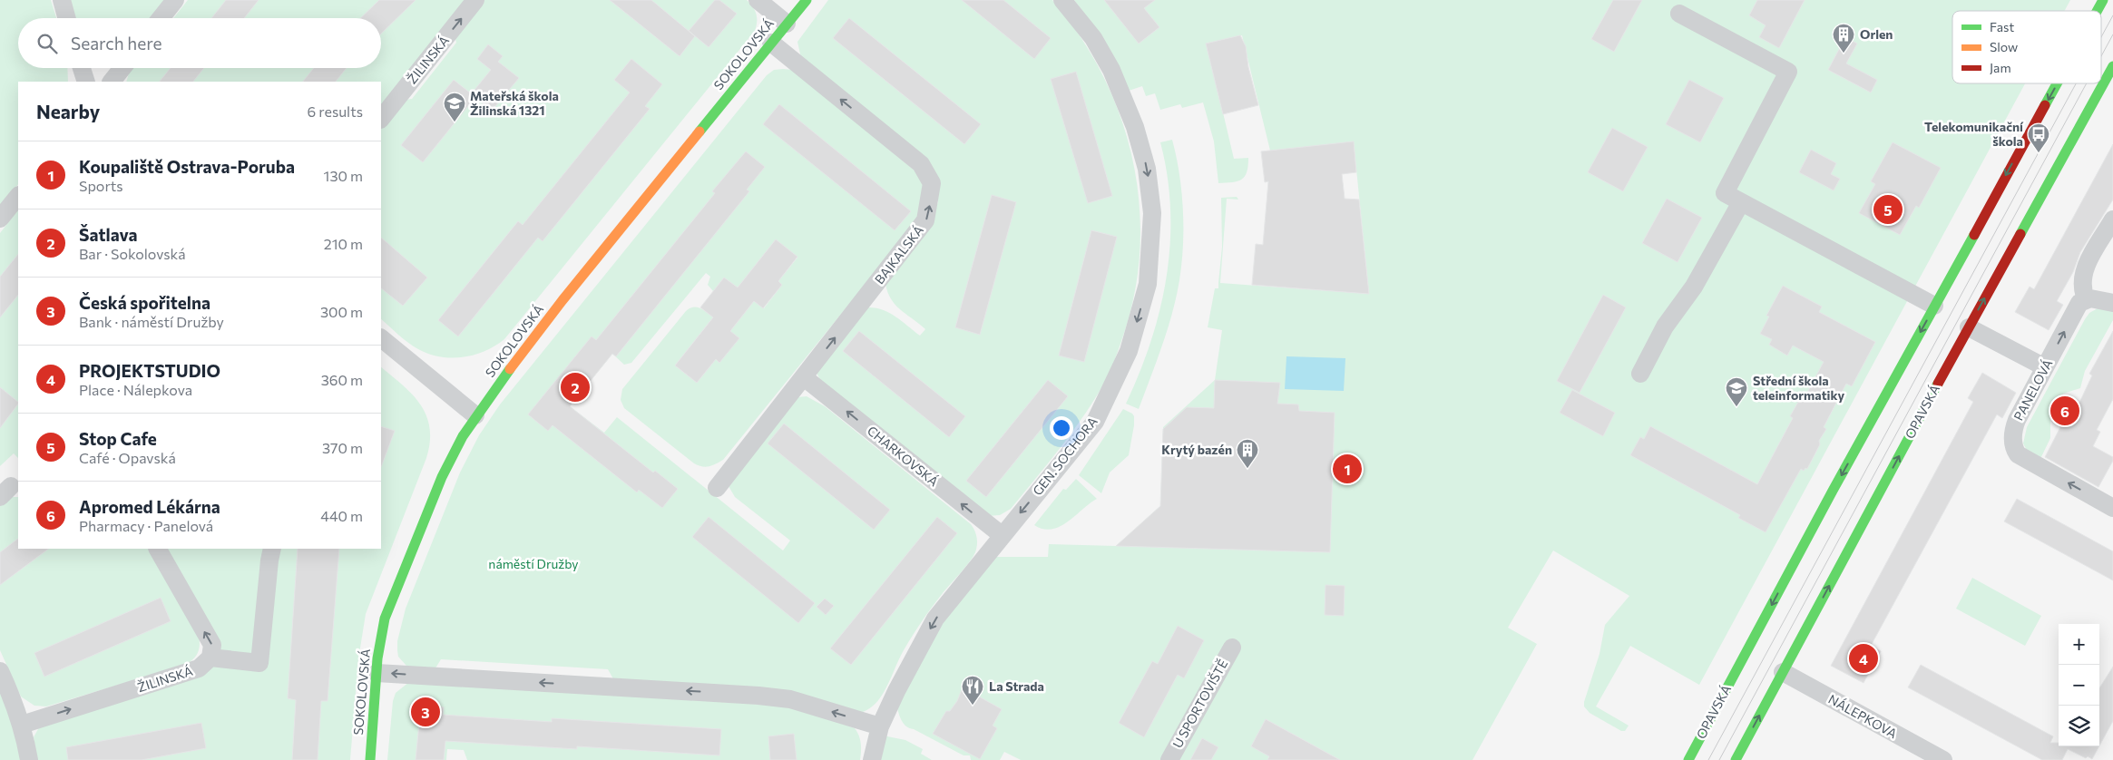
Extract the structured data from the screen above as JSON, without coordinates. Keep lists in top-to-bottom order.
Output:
{
  "streets": {
    "main road": ["SOKOLOVSKÁ", "OPAVSKÁ"],
    "street": [
      "ŽILINSKÁ",
      "BAJKALSKÁ",
      "PANELOVÁ",
      "CHARKOVSKÁ",
      "GEN. SOCHORA",
      "U SPORTOVIŠTĚ",
      "NÁLEPKOVA"
    ]
  },
  "crossings": [
    ["SOKOLOVSKÁ", "BAJKALSKÁ"],
    ["BAJKALSKÁ", "CHARKOVSKÁ"],
    ["OPAVSKÁ", "NÁLEPKOVA"],
    ["CHARKOVSKÁ", "GEN. SOCHORA"]
  ],
  "one_way": ["ŽILINSKÁ", "CHARKOVSKÁ", "GEN. SOCHORA"],
  "parks": ["náměstí Družby"],
  "places": {
    "building": ["Orlen", "Krytý bazén"],
    "school or university": ["Mateřská škola Žilinská 1321", "Střední škola teleinformatiky"],
    "bus stop": ["Telekomunikační škola"],
    "restaurant": ["La Strada"]
  },
  "legend": ["Fast", "Slow", "Jam"],
  "page": {
    "search": "Search here",
    "heading": ["Nearby", "6 results"],
    "list": [
      {
        "mark": "1",
        "name": "Koupaliště Ostrava-Poruba",
        "note": "Sports",
        "value": "130 m"
      },
      {
        "mark": "2",
        "name": "Šatlava",
        "note": "Bar · Sokolovská",
        "value": "210 m"
      },
      {
        "mark": "3",
        "name": "Česká spořitelna",
        "note": "Bank · náměstí Družby",
        "value": "300 m"
      },
      {
        "mark": "4",
        "name": "PROJEKTSTUDIO",
        "note": "Place · Nálepkova",
        "value": "360 m"
      },
      {
        "mark": "5",
        "name": "Stop Cafe",
        "note": "Café · Opavská",
        "value": "370 m"
      },
      {
        "mark": "6",
        "name": "Apromed Lékárna",
        "note": "Pharmacy · Panelová",
        "value": "440 m"
      }
    ],
    "pins": [
      "5",
      "2",
      "6",
      "1",
      "4",
      "3"
    ],
    "map_buttons": ["+", "−"]
  }
}
